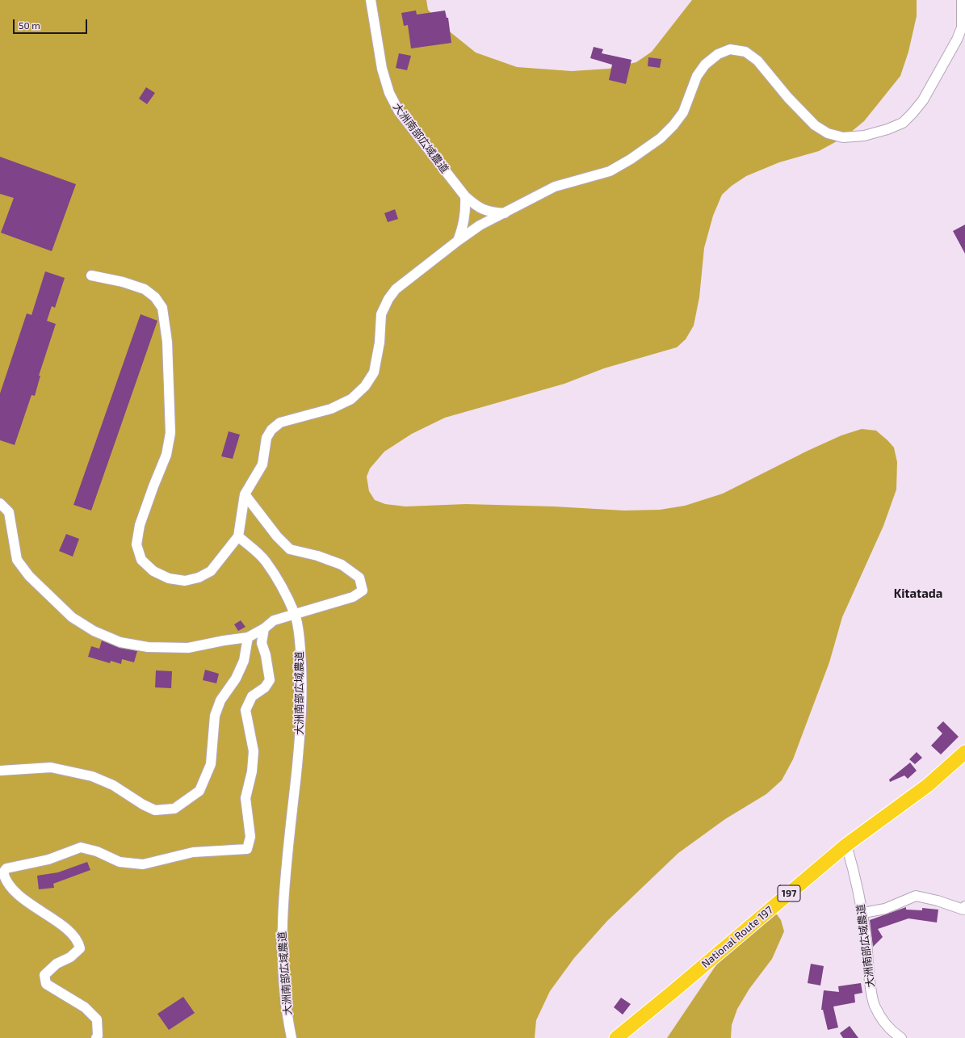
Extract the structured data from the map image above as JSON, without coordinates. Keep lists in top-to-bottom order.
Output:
{
  "streets": {
    "highway": ["197", "National Route 197"],
    "street": ["大洲南部広域農道"]
  },
  "crossings": [
    ["大洲南部広域農道", "National Route 197"]
  ],
  "districts": ["Kitatada"],
  "scale_bar": "50 m"
}
